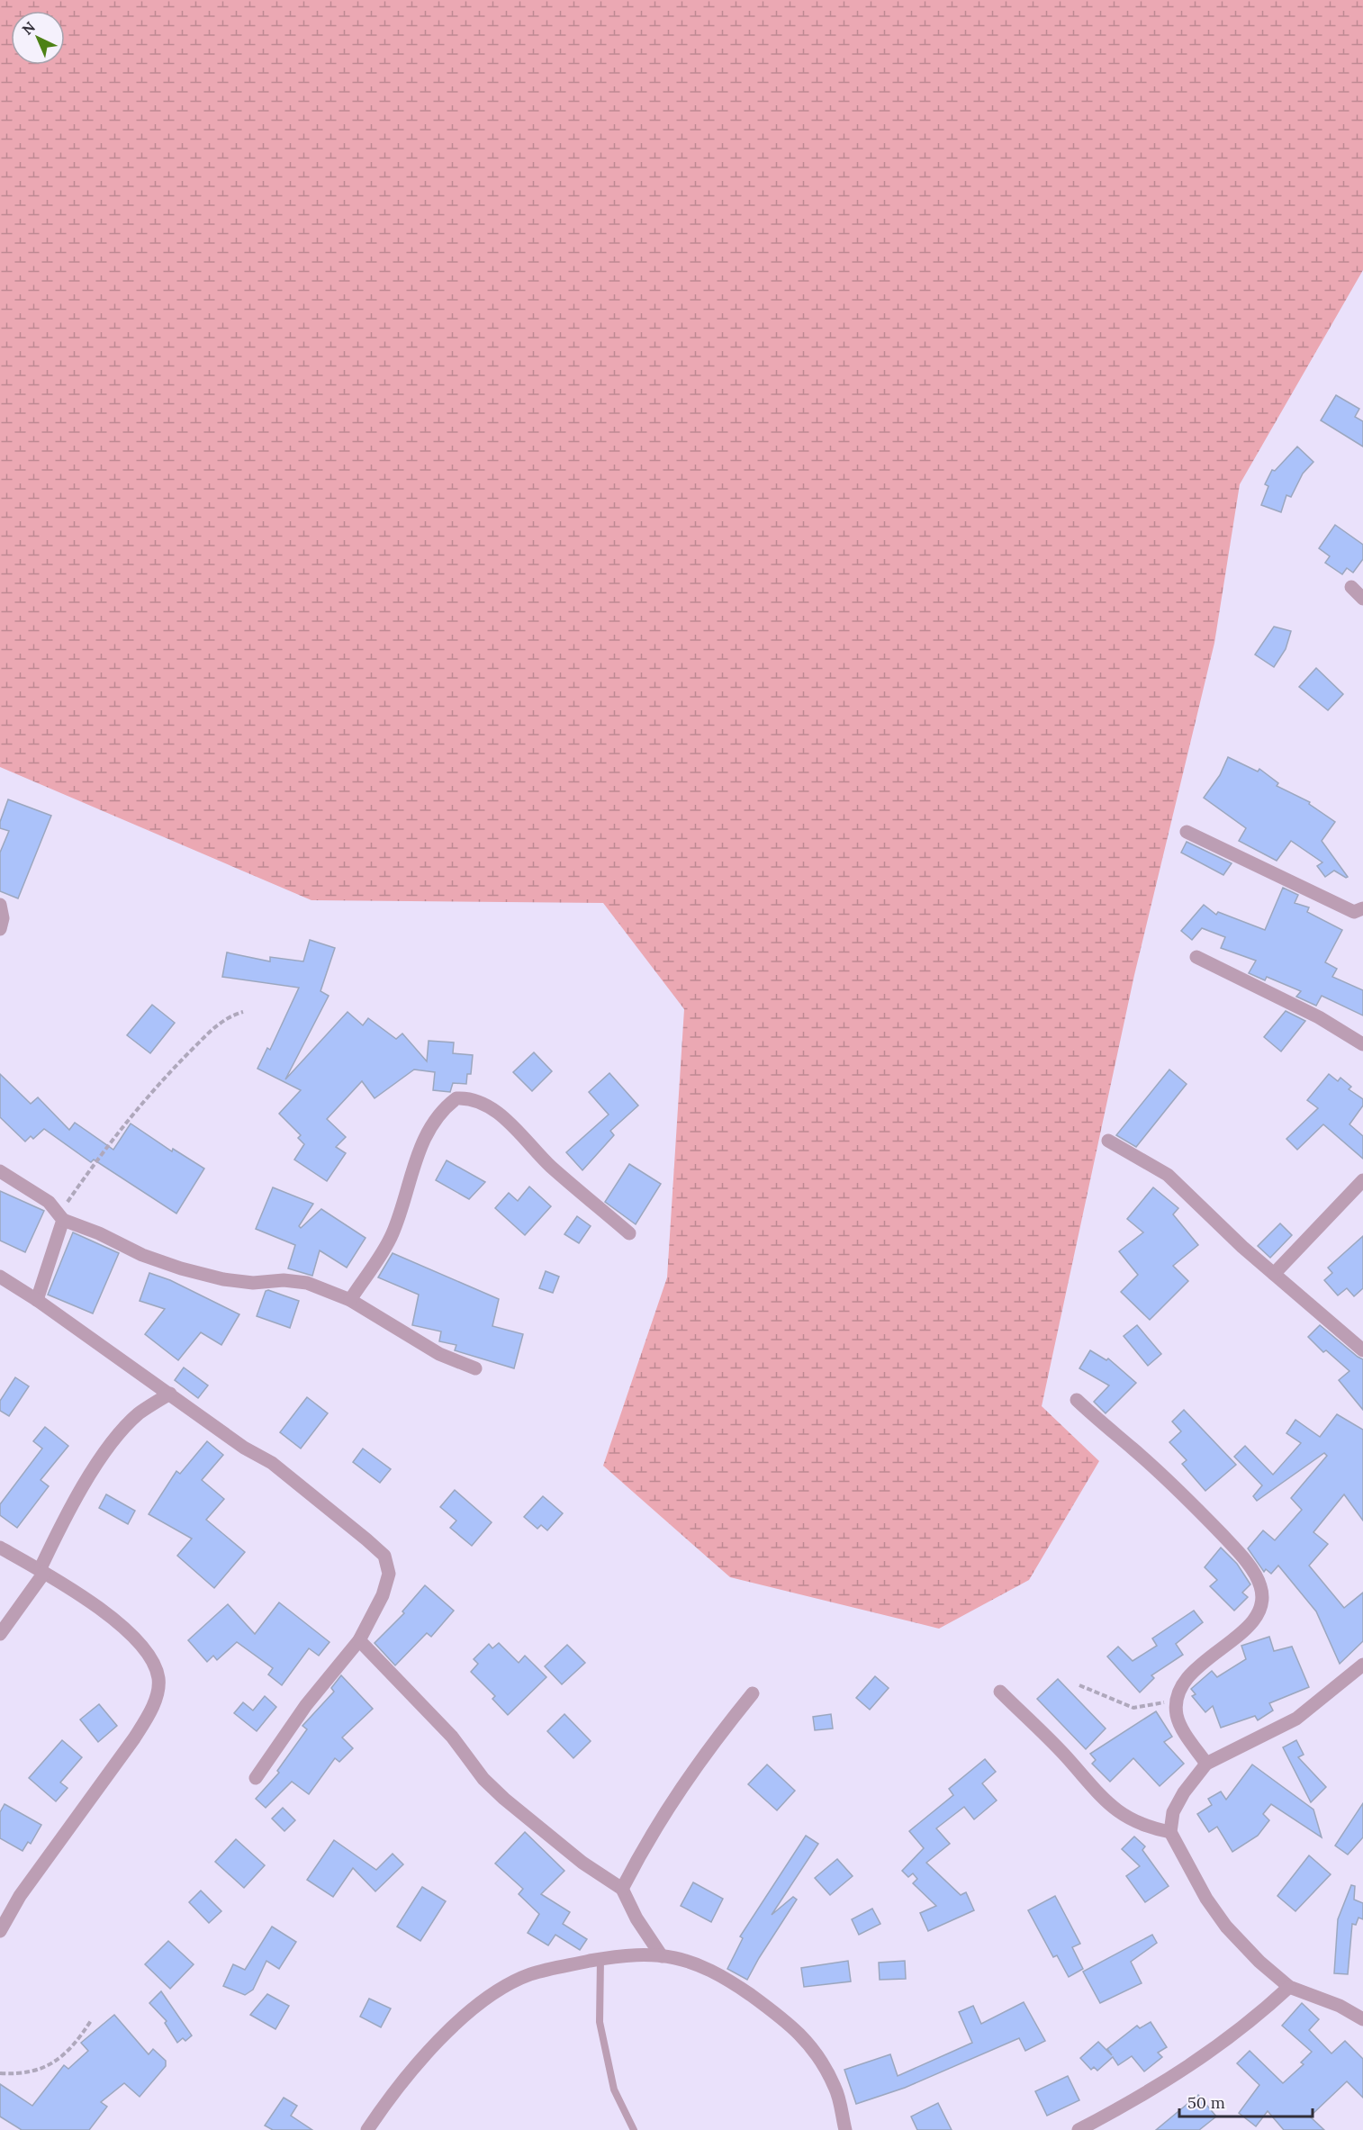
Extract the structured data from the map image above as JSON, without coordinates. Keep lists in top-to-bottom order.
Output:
{
  "scale_bar": "50 m",
  "north": "top left"
}
